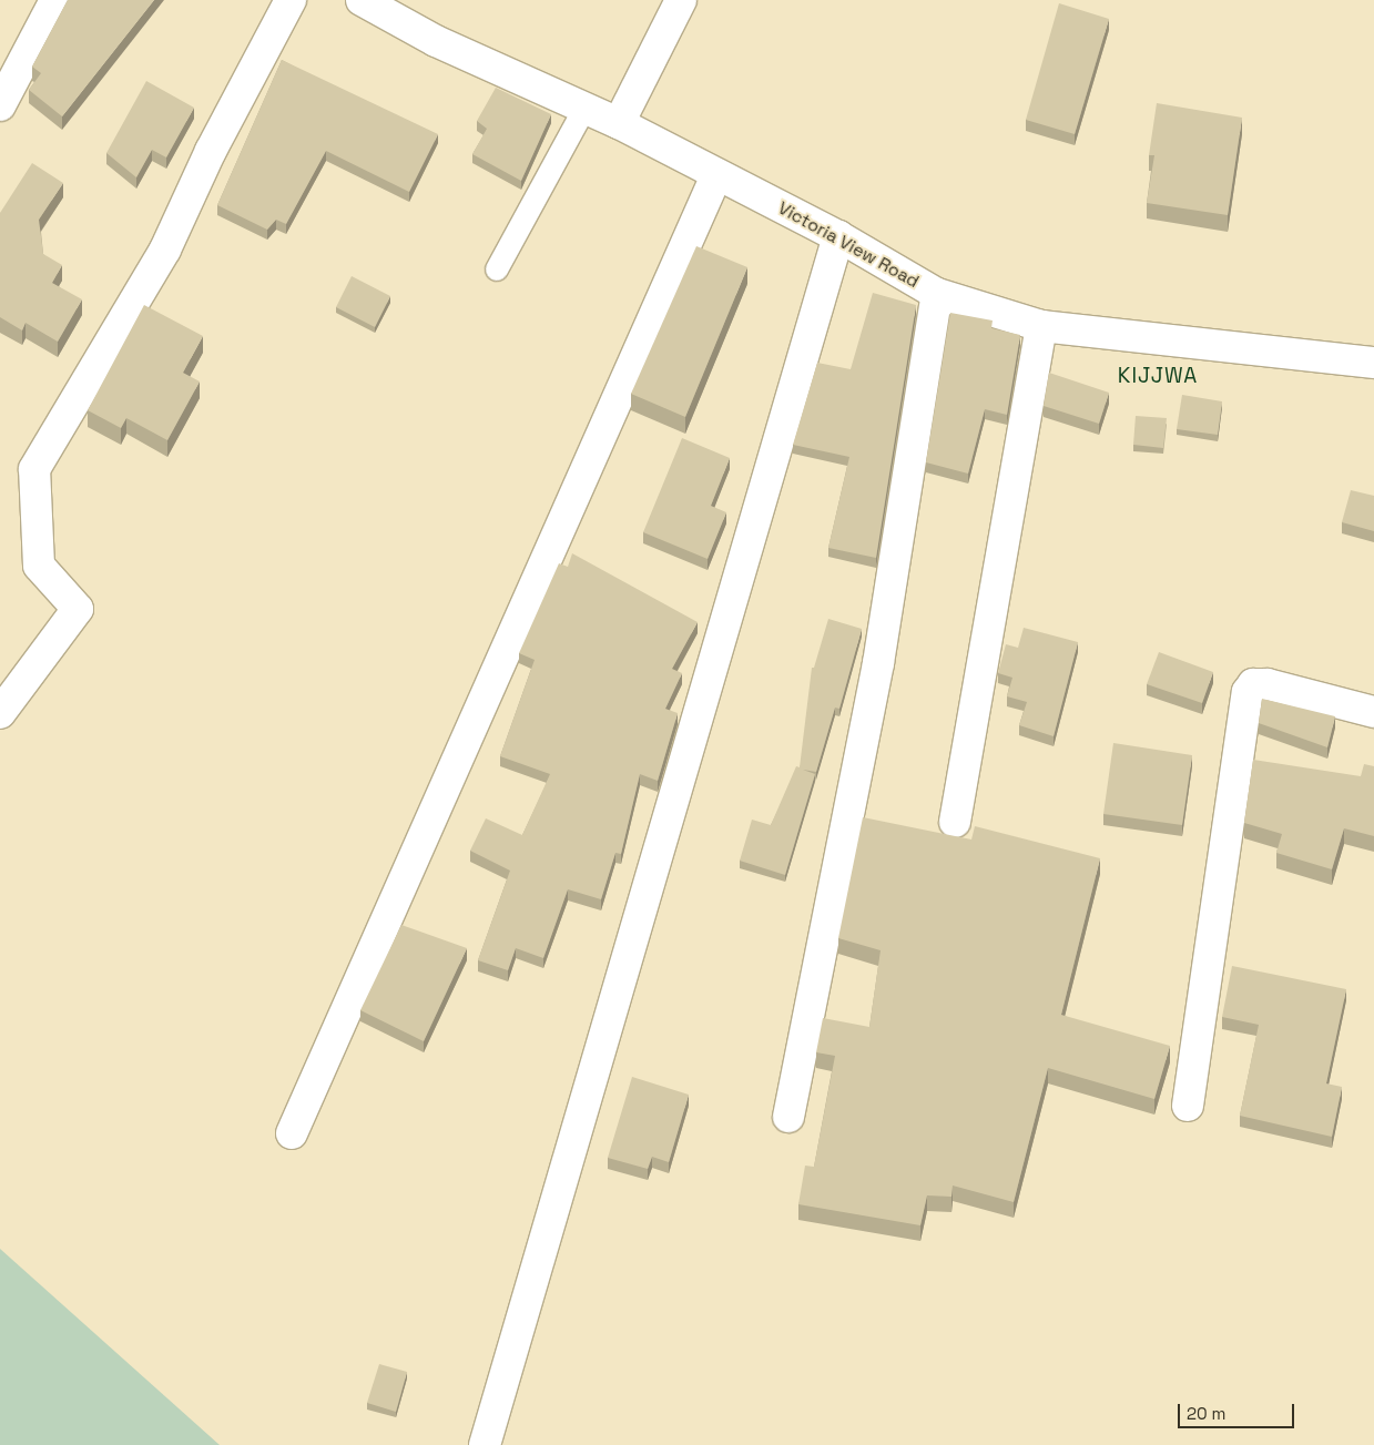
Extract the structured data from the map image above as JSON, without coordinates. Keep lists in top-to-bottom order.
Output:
{
  "streets": {
    "street": ["Victoria View Road"]
  },
  "districts": ["KIJJWA"],
  "scale_bar": "20 m"
}
